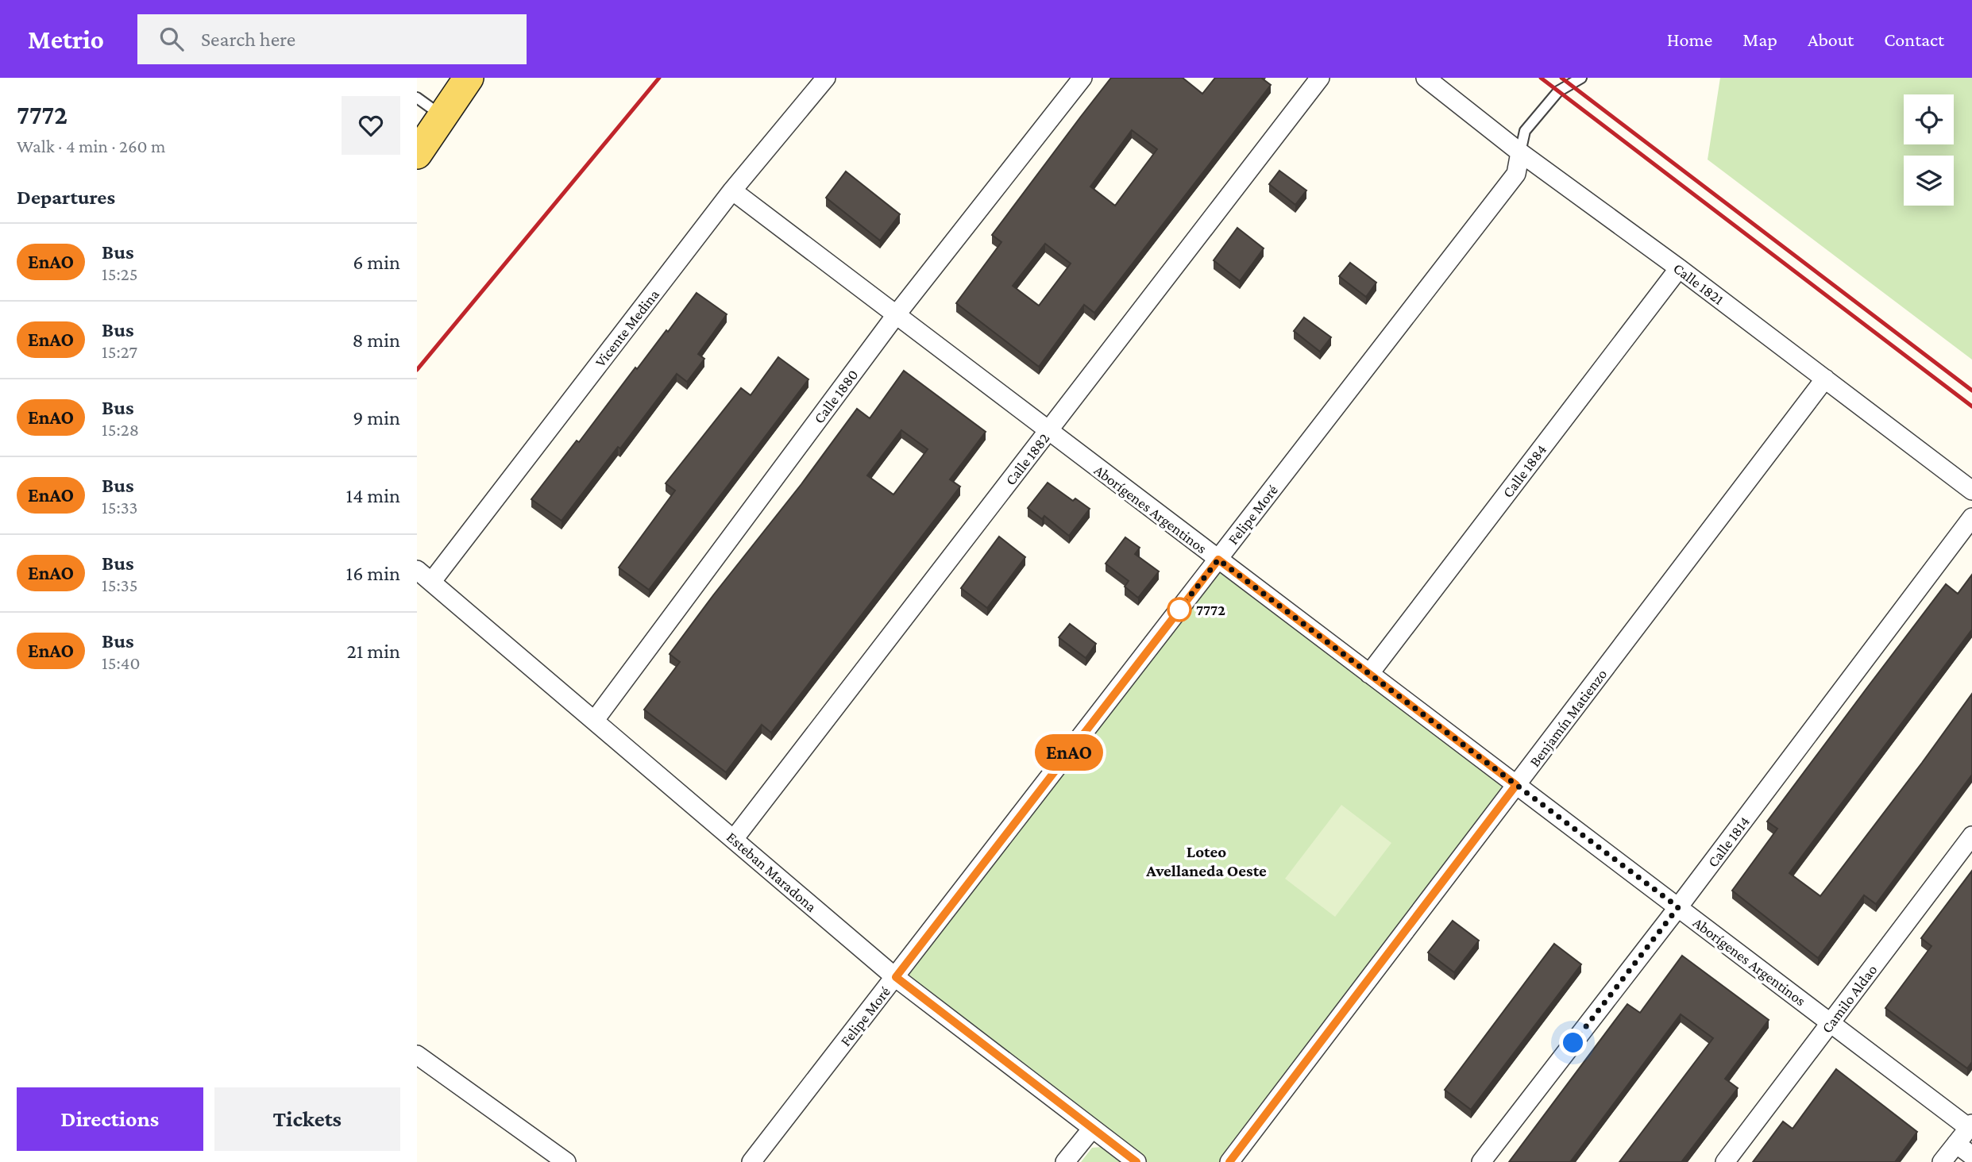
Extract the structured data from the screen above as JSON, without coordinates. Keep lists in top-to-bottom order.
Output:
{
  "streets": {
    "street": [
      "Calle 1821",
      "Vicente Medina",
      "Calle 1880",
      "Calle 1882",
      "Calle 1884",
      "Aborígenes Argentinos",
      "Felipe Moré",
      "Benjamín Matienzo",
      "Calle 1814",
      "Esteban Maradona",
      "Camilo Aldao"
    ]
  },
  "crossings": [
    ["Calle 1821", "Calle 1884"],
    ["Calle 1821", "Felipe Moré"],
    ["Calle 1821", "Benjamín Matienzo"],
    ["Vicente Medina", "Aborígenes Argentinos"],
    ["Vicente Medina", "Esteban Maradona"],
    ["Calle 1880", "Aborígenes Argentinos"],
    ["Calle 1880", "Esteban Maradona"],
    ["Calle 1882", "Aborígenes Argentinos"],
    ["Calle 1882", "Esteban Maradona"],
    ["Calle 1884", "Aborígenes Argentinos"],
    ["Aborígenes Argentinos", "Felipe Moré"],
    ["Aborígenes Argentinos", "Benjamín Matienzo"],
    ["Aborígenes Argentinos", "Calle 1814"],
    ["Aborígenes Argentinos", "Camilo Aldao"],
    ["Felipe Moré", "Esteban Maradona"]
  ],
  "districts": ["Loteo Avellaneda Oeste"],
  "places": ["7772"],
  "lines": ["bus line EnAO"],
  "page": {
    "header": "Metrio",
    "search": "Search here",
    "nav": [
      "Home",
      "Map",
      "About",
      "Contact"
    ],
    "heading": [
      ["7772", "Walk · 4 min · 260 m"],
      "Departures"
    ],
    "on_map": "EnAO",
    "list": [
      {
        "mark": "EnAO",
        "name": "Bus",
        "note": "15:25",
        "value": "6 min"
      },
      {
        "mark": "EnAO",
        "name": "Bus",
        "note": "15:27",
        "value": "8 min"
      },
      {
        "mark": "EnAO",
        "name": "Bus",
        "note": "15:28",
        "value": "9 min"
      },
      {
        "mark": "EnAO",
        "name": "Bus",
        "note": "15:33",
        "value": "14 min"
      },
      {
        "mark": "EnAO",
        "name": "Bus",
        "note": "15:35",
        "value": "16 min"
      },
      {
        "mark": "EnAO",
        "name": "Bus",
        "note": "15:40",
        "value": "21 min"
      }
    ],
    "buttons": ["Directions", "Tickets"]
  }
}
